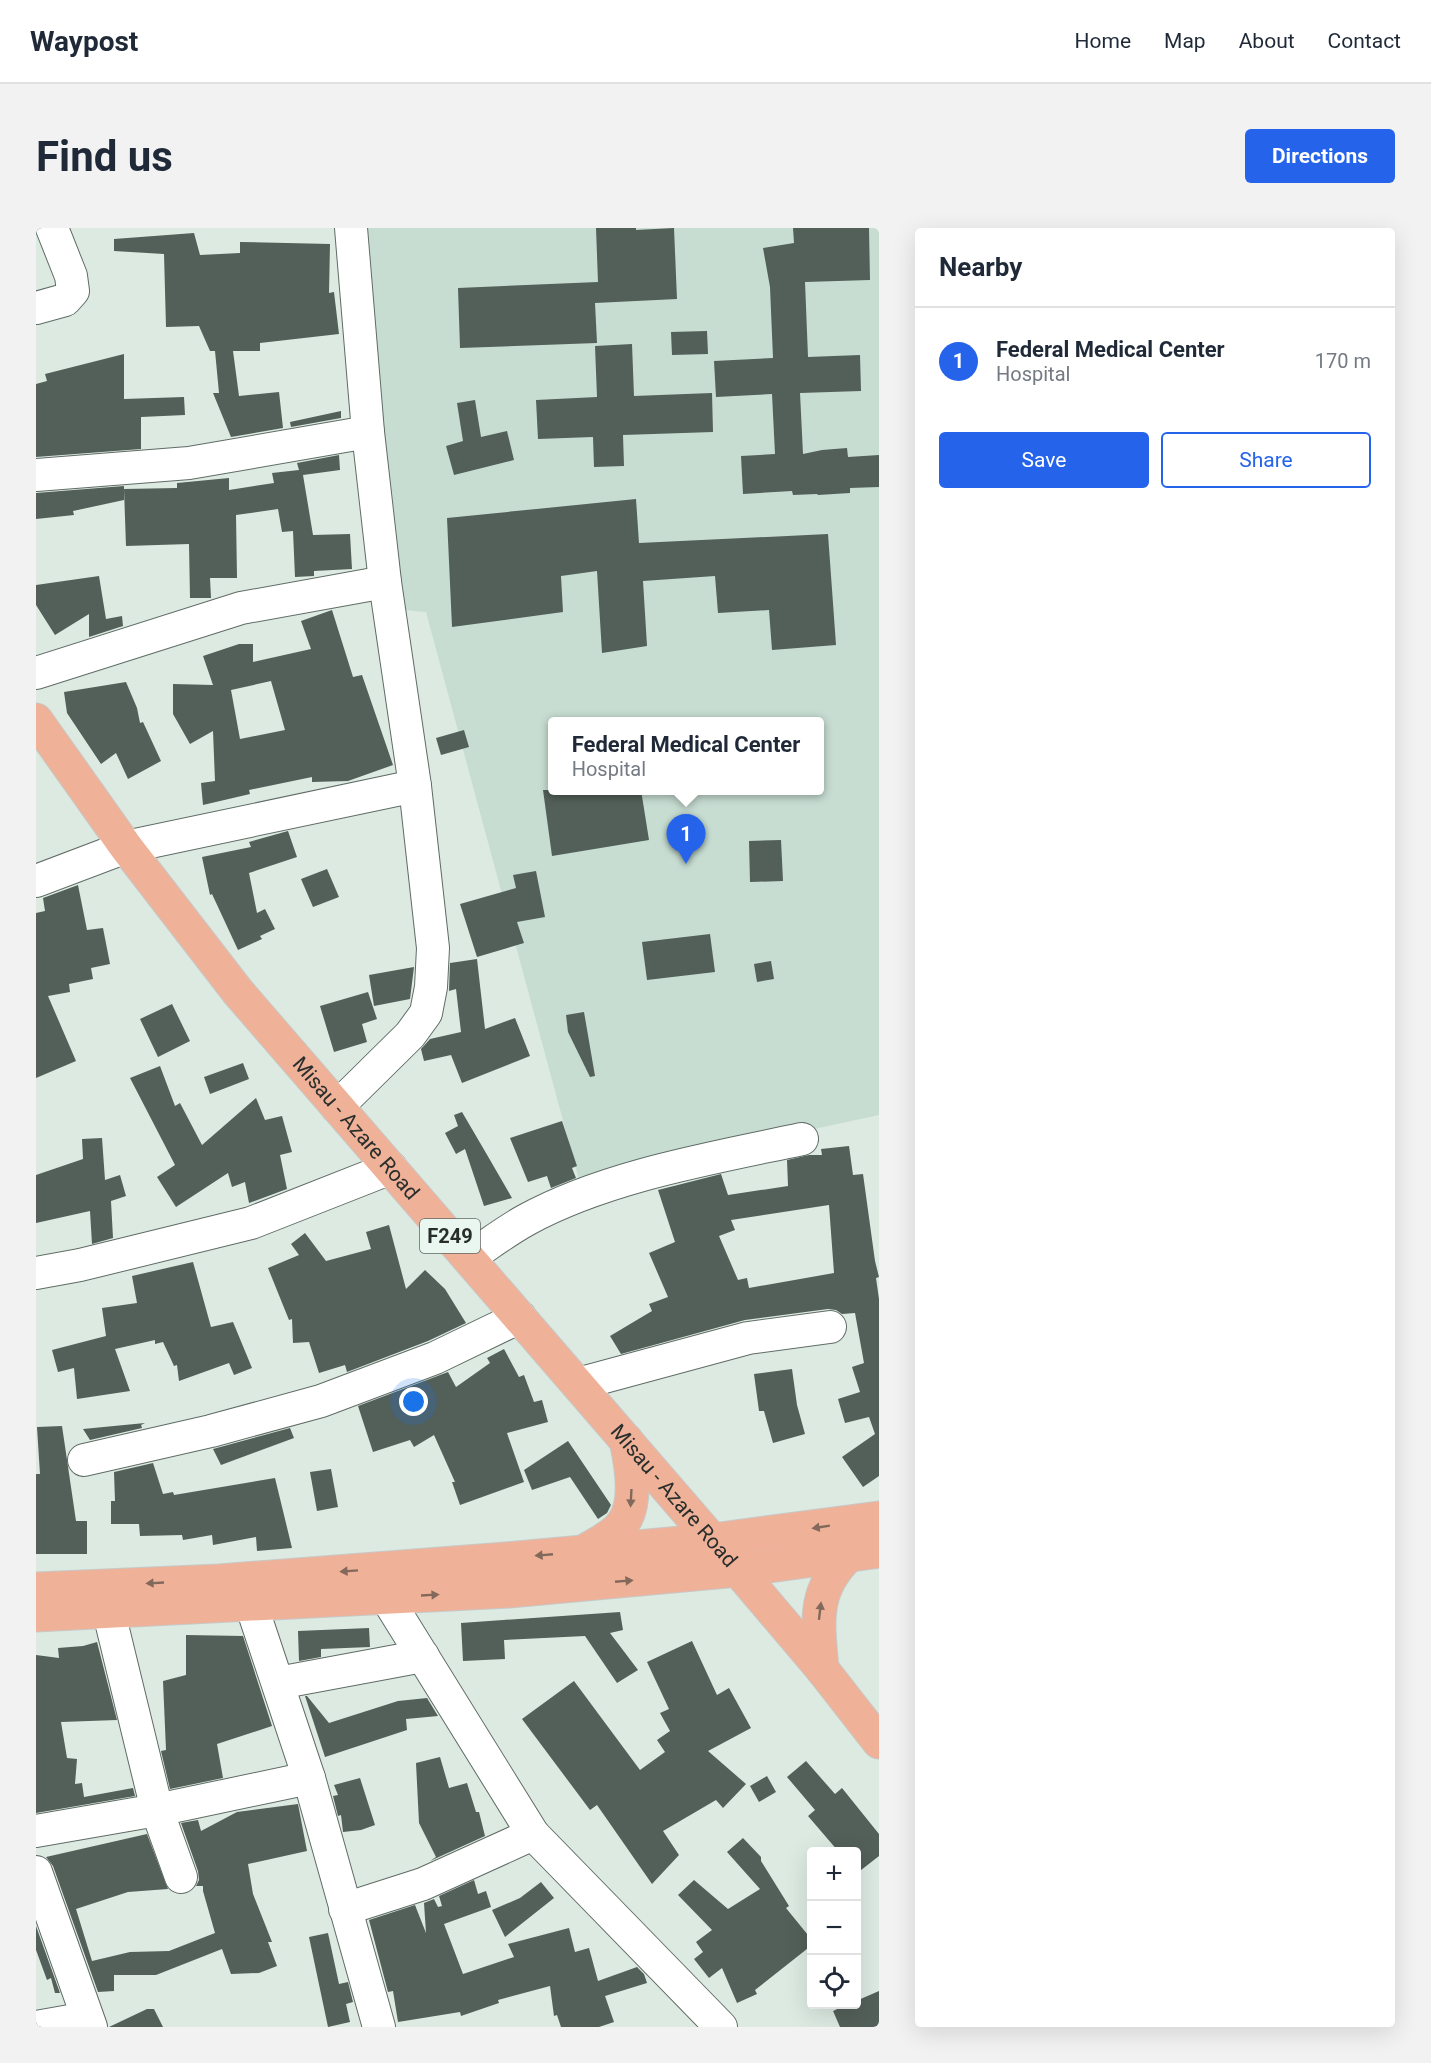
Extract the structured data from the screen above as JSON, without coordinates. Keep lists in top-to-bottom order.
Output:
{
  "streets": {
    "main road": ["Misau - Azare Road", "F249"]
  },
  "page": {
    "header": "Waypost",
    "nav": [
      "Home",
      "Map",
      "About",
      "Contact"
    ],
    "buttons": [
      "Directions",
      ["Save", "Share"]
    ],
    "title": "Find us",
    "heading": "Nearby",
    "list": [
      {
        "mark": "1",
        "name": "Federal Medical Center",
        "note": "Hospital",
        "value": "170 m"
      }
    ],
    "popup": ["Federal Medical Center", "Hospital"],
    "pins": "1",
    "map_buttons": ["+", "−"]
  }
}
